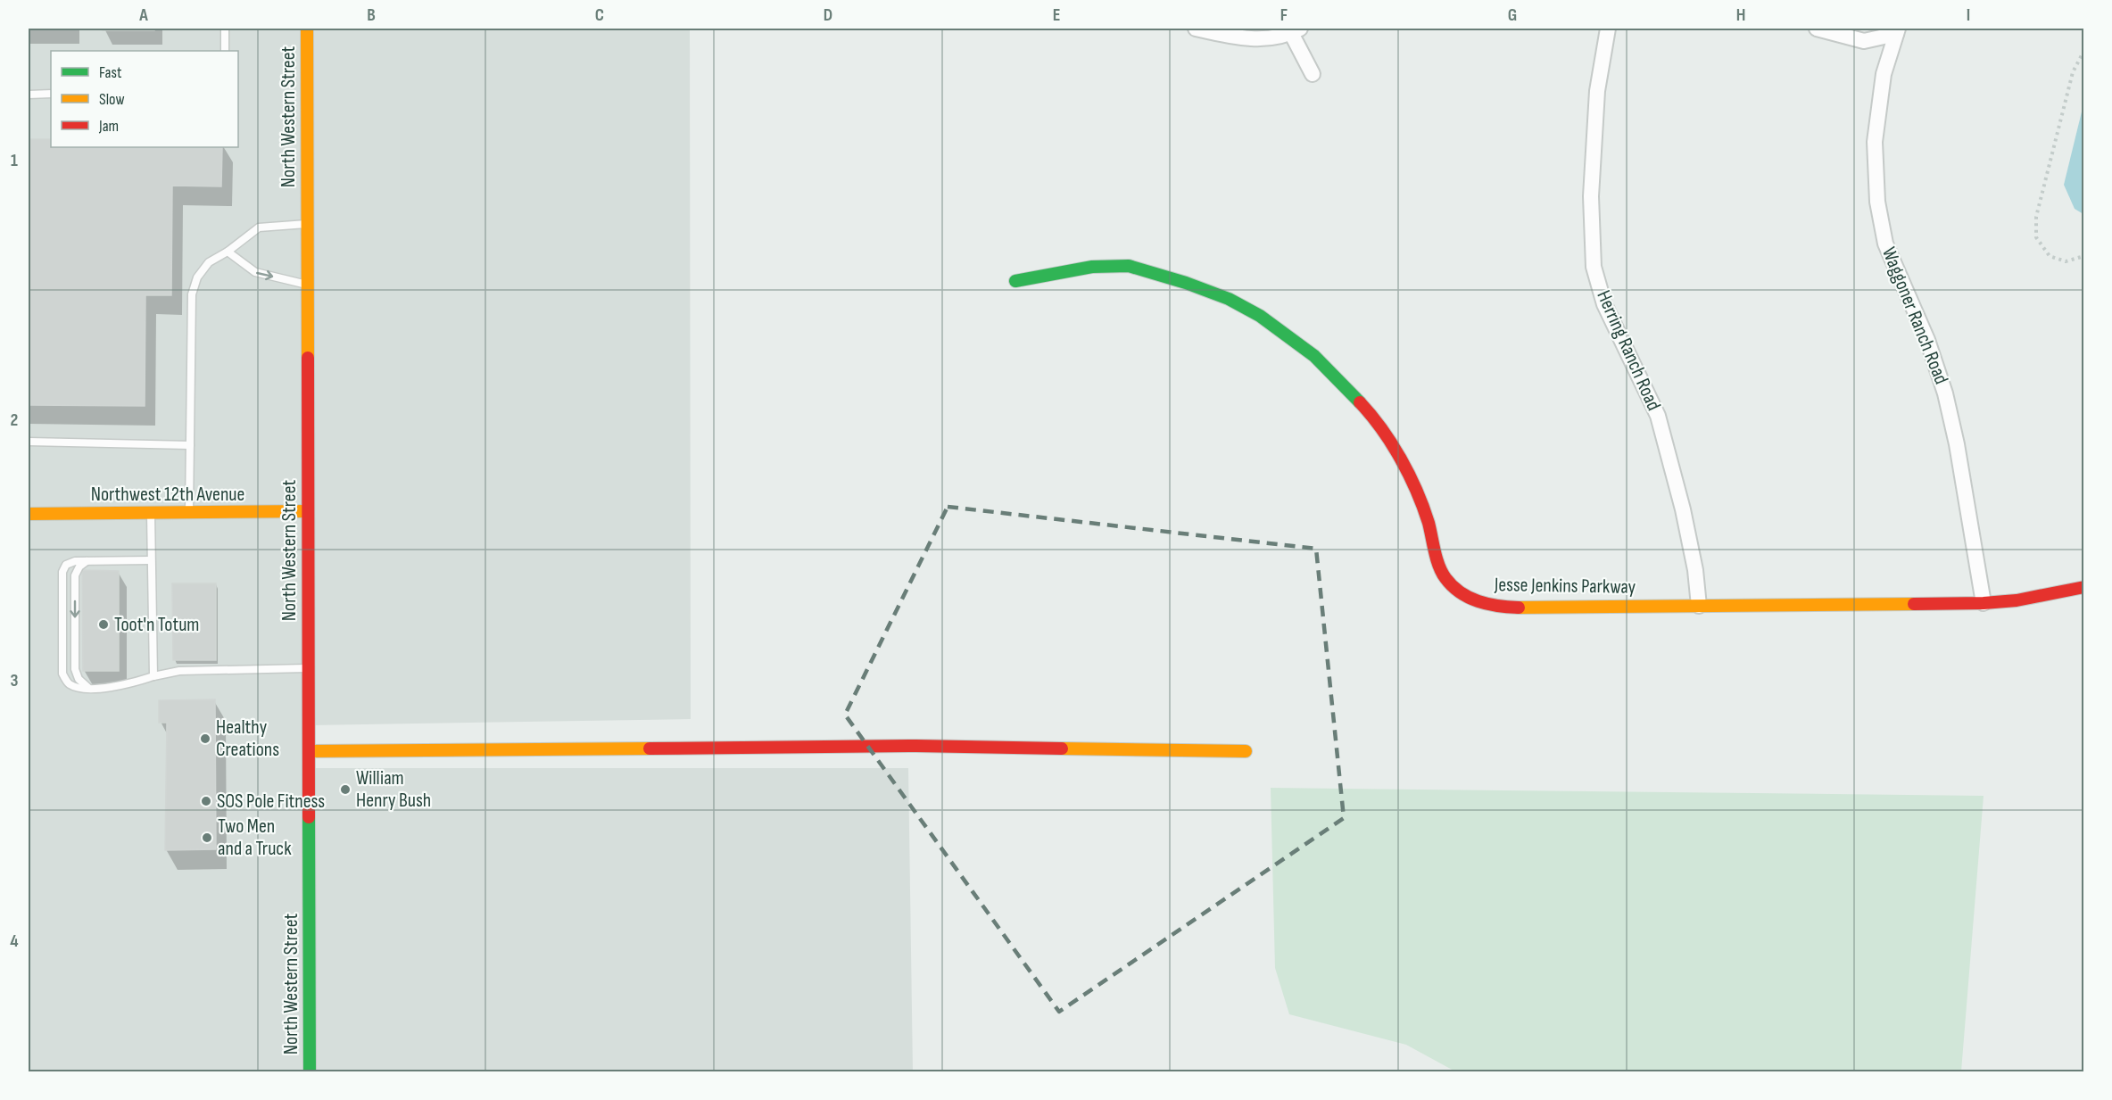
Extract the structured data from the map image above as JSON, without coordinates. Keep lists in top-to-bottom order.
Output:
{
  "streets": {
    "street": [
      "North Western Street",
      "Waggoner Ranch Road",
      "Herring Ranch Road",
      "Northwest 12th Avenue",
      "Jesse Jenkins Parkway"
    ]
  },
  "crossings": [
    ["North Western Street", "Northwest 12th Avenue"],
    ["Waggoner Ranch Road", "Jesse Jenkins Parkway"],
    ["Herring Ranch Road", "Jesse Jenkins Parkway"]
  ],
  "places": [
    "Toot'n Totum",
    "Healthy Creations",
    "William Henry Bush",
    "SOS Pole Fitness",
    "Two Men and a Truck"
  ],
  "legend": ["Fast", "Slow", "Jam"],
  "grid": {
    "columns": [
      "A",
      "B",
      "C",
      "D",
      "E",
      "F",
      "G",
      "H",
      "I"
    ],
    "rows": [
      "1",
      "2",
      "3",
      "4"
    ]
  }
}
